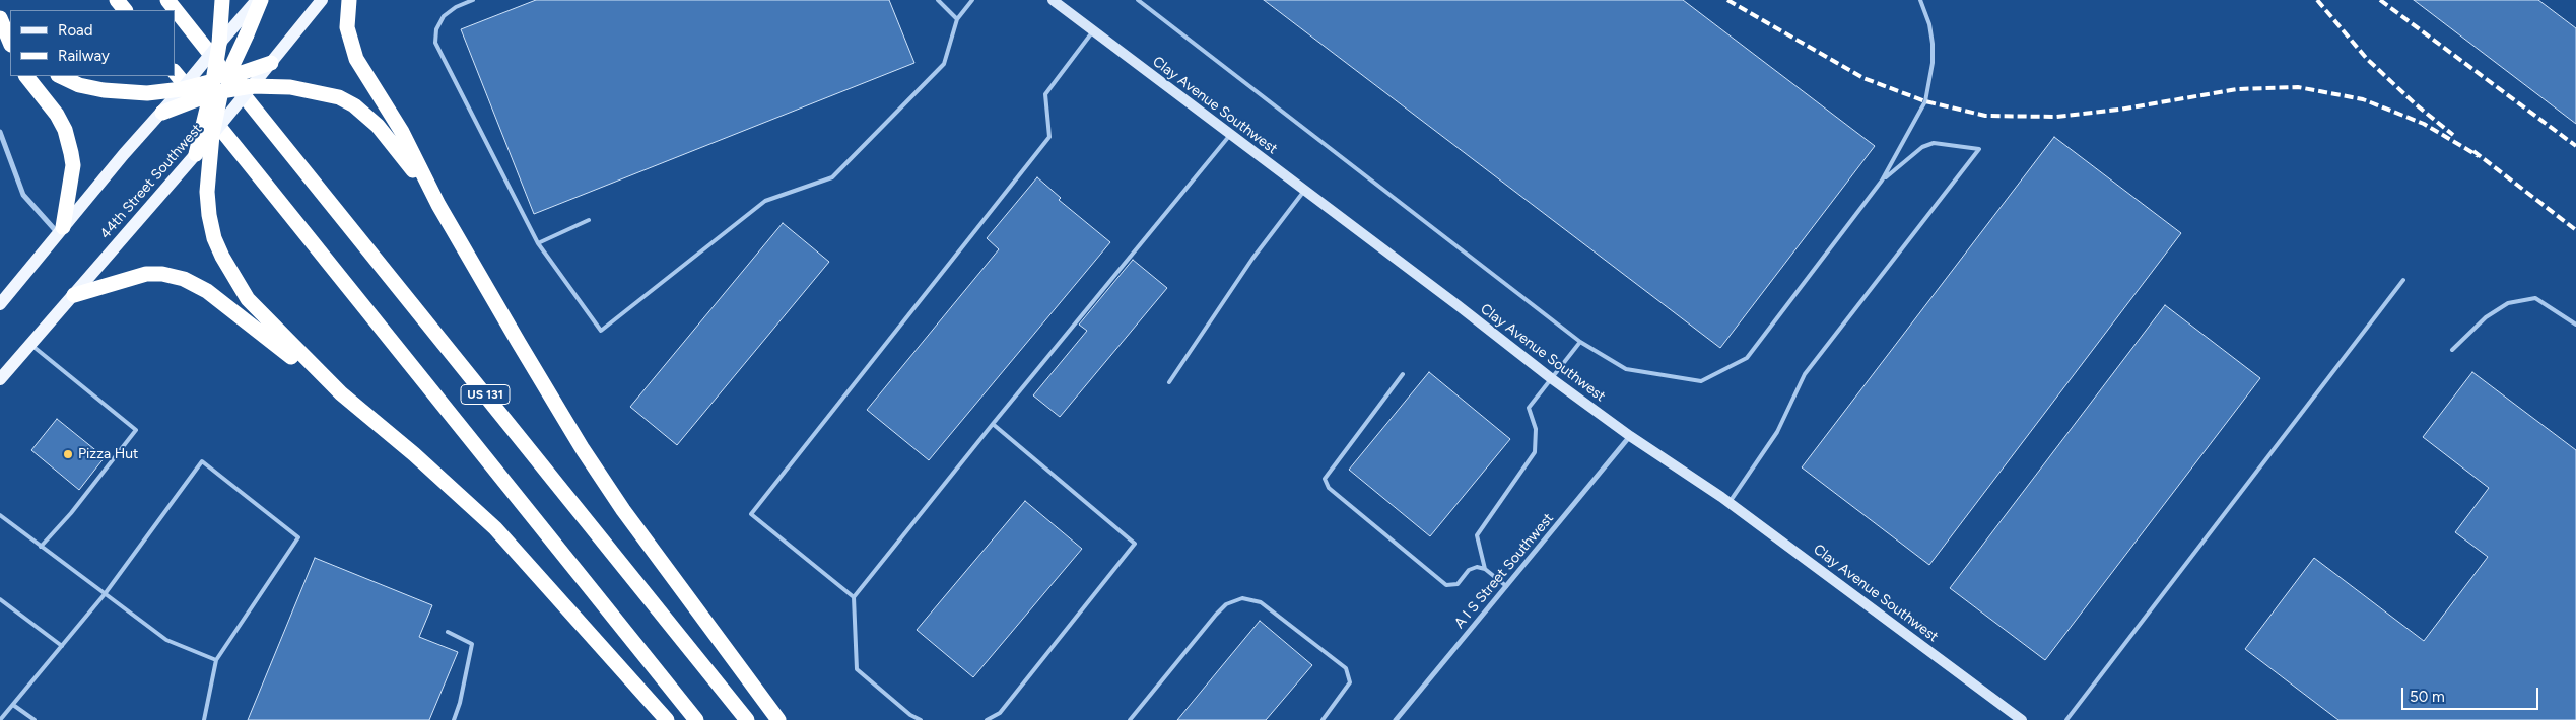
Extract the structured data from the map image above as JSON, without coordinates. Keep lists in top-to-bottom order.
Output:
{
  "streets": {
    "highway": ["US 131"],
    "main road": ["44th Street Southwest"],
    "street": ["Clay Avenue Southwest", "A I S Street Southwest"]
  },
  "crossings": [
    ["Clay Avenue Southwest", "A I S Street Southwest"]
  ],
  "places": ["Pizza Hut"],
  "legend": ["Road", "Railway"],
  "scale_bar": "50 m"
}
